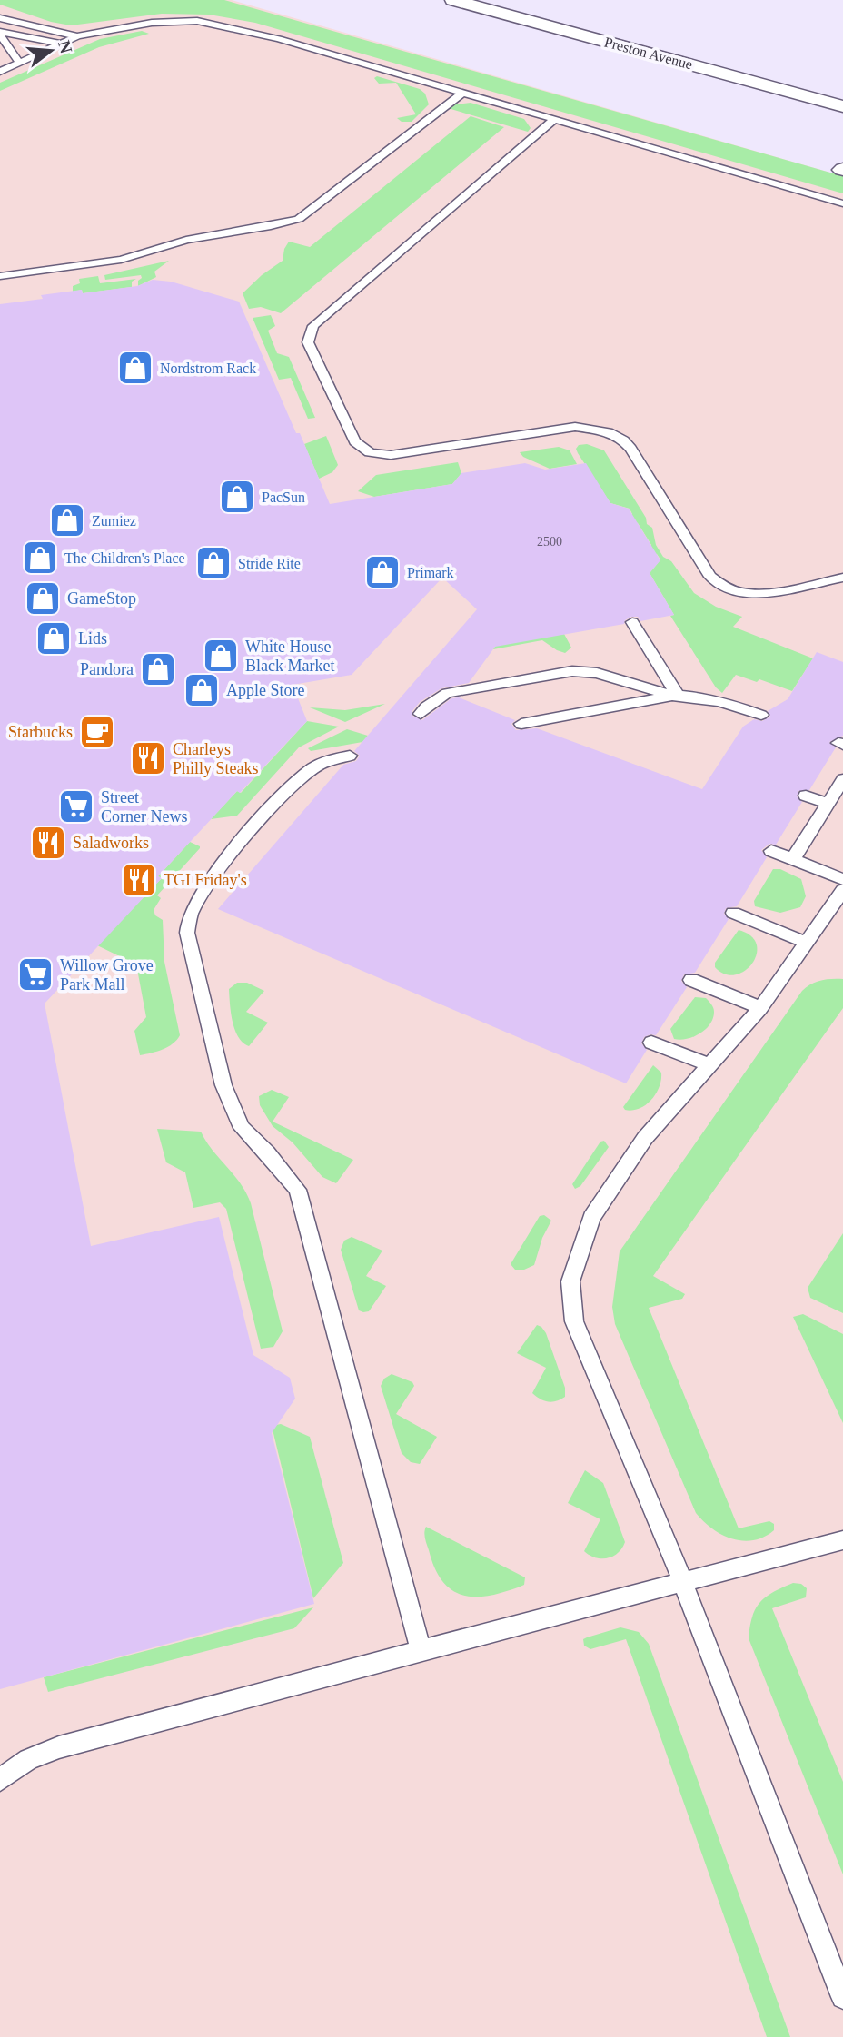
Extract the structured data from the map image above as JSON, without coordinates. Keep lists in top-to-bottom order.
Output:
{
  "streets": {
    "street": ["Preston Avenue"]
  },
  "places": {
    "shop": [
      "Nordstrom Rack",
      "PacSun",
      "Zumiez",
      "The Children's Place",
      "Stride Rite",
      "Primark",
      "GameStop",
      "Lids",
      "White House Black Market",
      "Pandora",
      "Apple Store"
    ],
    "cafe": ["Starbucks"],
    "restaurant": ["Charleys Philly Steaks", "Saladworks", "TGI Friday's"],
    "supermarket": ["Street Corner News", "Willow Grove Park Mall"]
  },
  "house_numbers": ["2500"],
  "north": "right"
}
